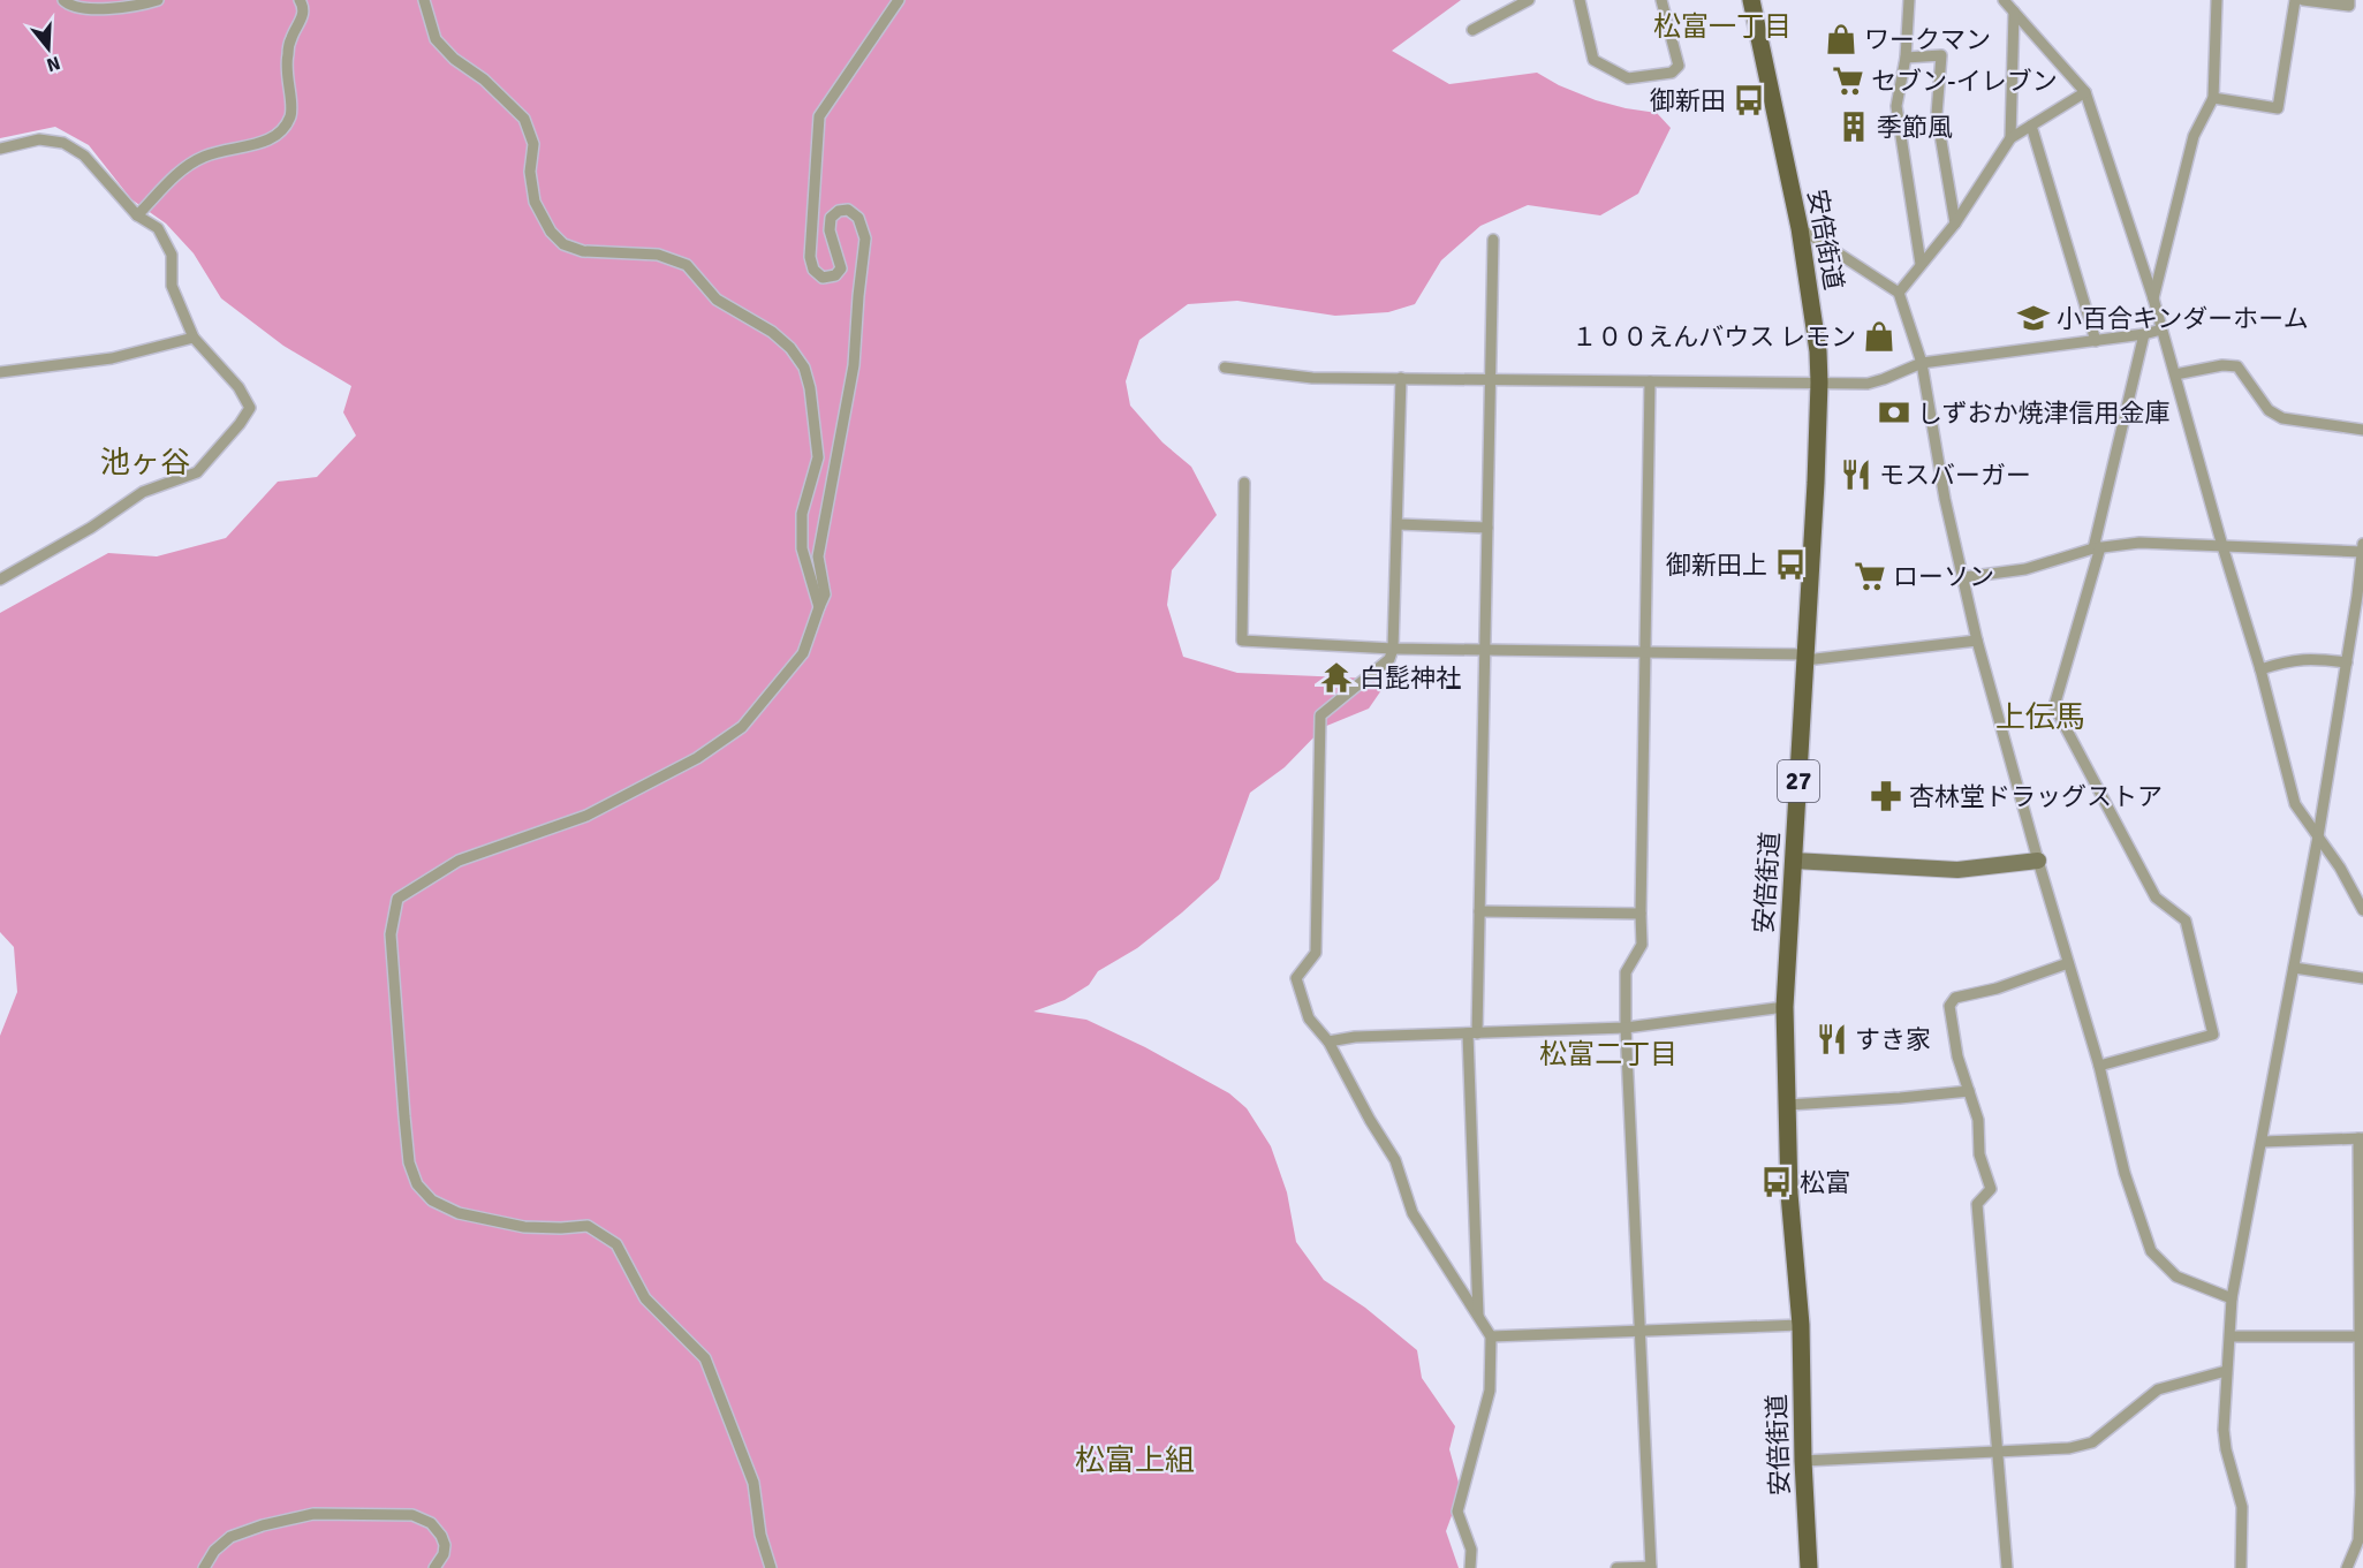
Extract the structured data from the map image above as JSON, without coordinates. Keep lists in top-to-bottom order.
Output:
{
  "streets": {
    "main road": ["安倍街道", "27"]
  },
  "districts": [
    "松富一丁目",
    "池ヶ谷",
    "上伝馬",
    "松富二丁目",
    "松富上組"
  ],
  "places": {
    "shop": ["ワークマン", "１００えんバウス レモン"],
    "supermarket": ["セブン-イレブン", "ローソン"],
    "bus stop": ["御新田", "御新田上", "松富"],
    "building": ["季節風"],
    "school or university": ["小百合キンダーホーム"],
    "bank": ["しずおか焼津信用金庫"],
    "restaurant": ["モスバーガー", "すき家"],
    "temple": ["白髭神社"],
    "pharmacy": ["杏林堂ドラッグストア"]
  },
  "north": "bottom"
}
